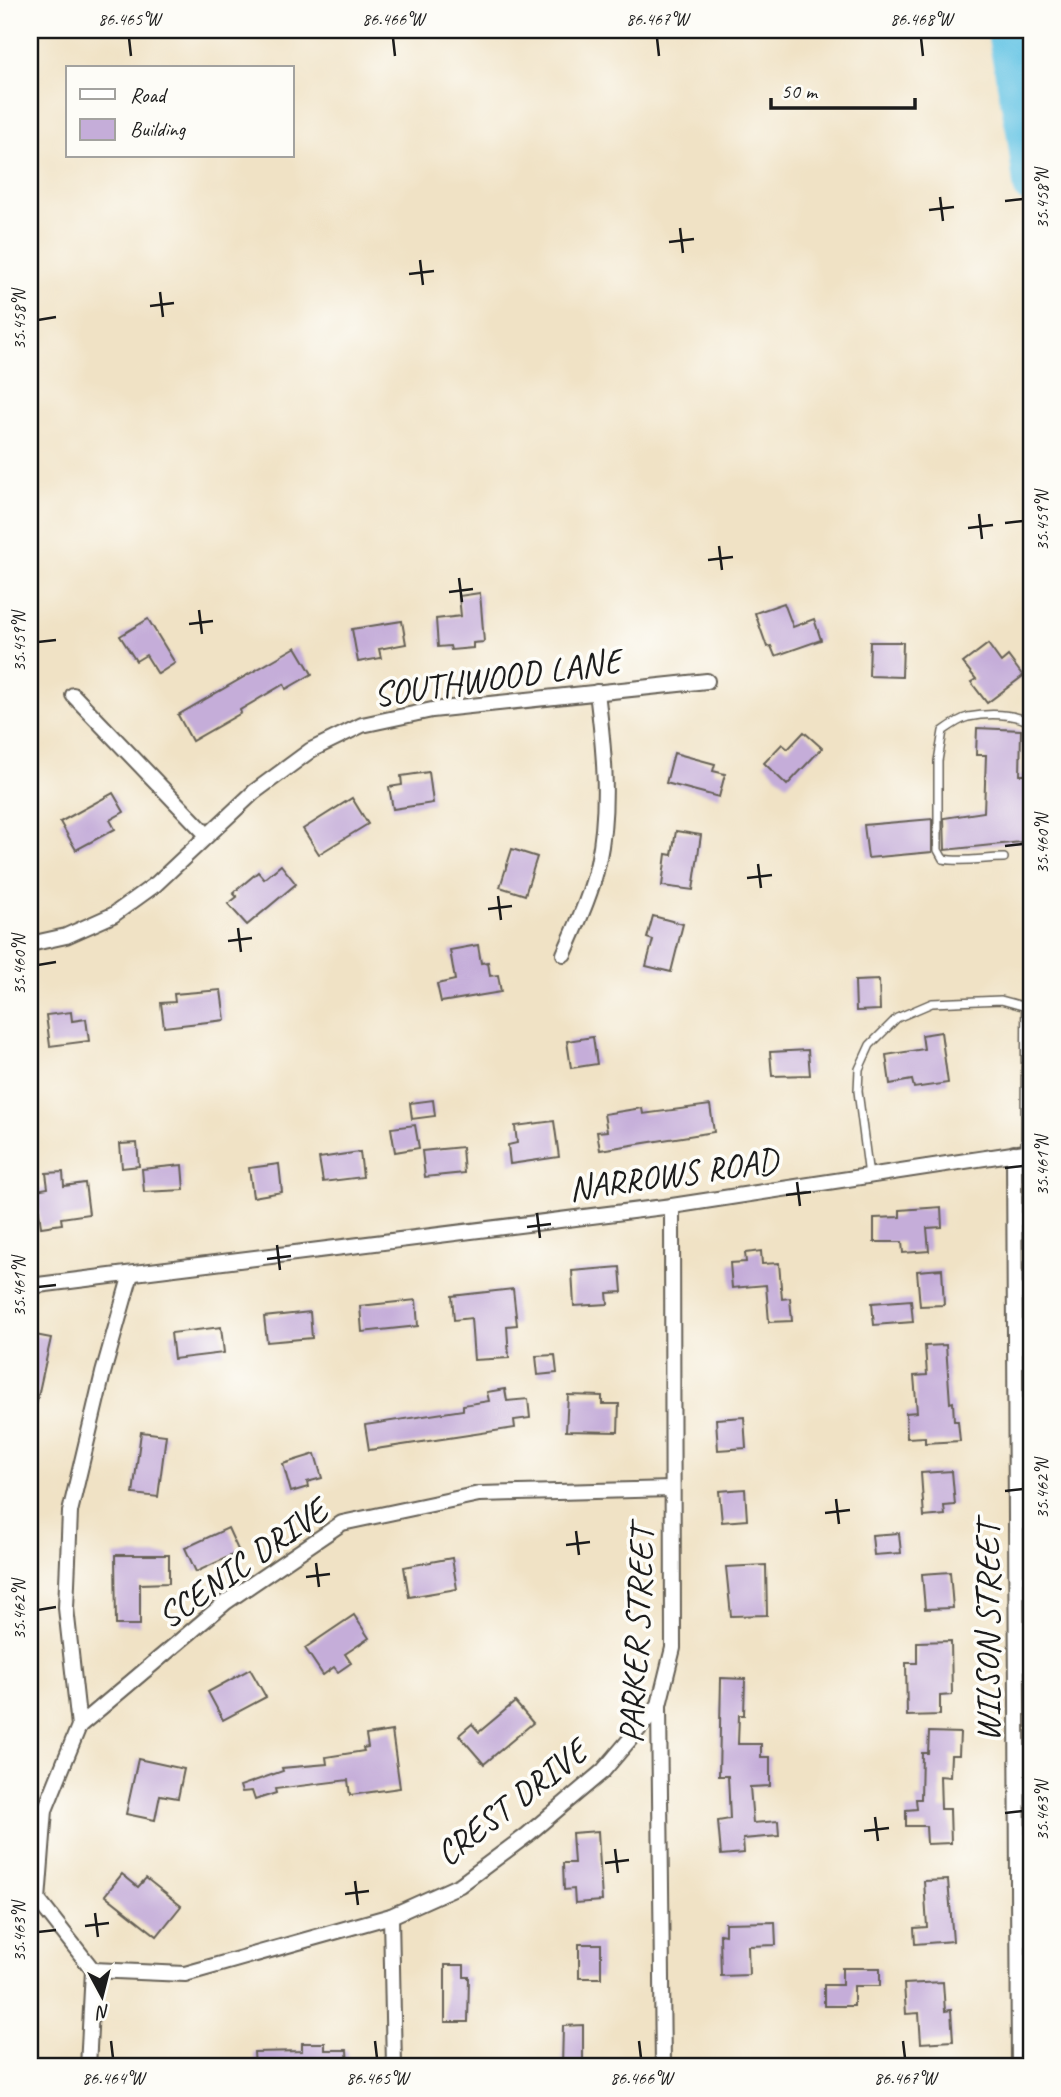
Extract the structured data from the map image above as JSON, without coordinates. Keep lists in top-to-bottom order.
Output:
{
  "streets": {
    "street": [
      "SOUTHWOOD LANE",
      "NARROWS ROAD",
      "SCENIC DRIVE",
      "WILSON STREET",
      "PARKER STREET",
      "CREST DRIVE"
    ]
  },
  "crossings": [
    ["NARROWS ROAD", "WILSON STREET"],
    ["NARROWS ROAD", "PARKER STREET"],
    ["SCENIC DRIVE", "PARKER STREET"],
    ["PARKER STREET", "CREST DRIVE"]
  ],
  "legend": ["Road", "Building"],
  "scale_bar": "50 m",
  "north": "bottom",
  "coordinates": [
    "86.465°W",
    "86.466°W",
    "86.467°W",
    "86.468°W",
    "35.458°N",
    "35.459°N",
    "35.460°N",
    "35.461°N",
    "35.462°N",
    "35.463°N",
    "86.464°W"
  ]
}
